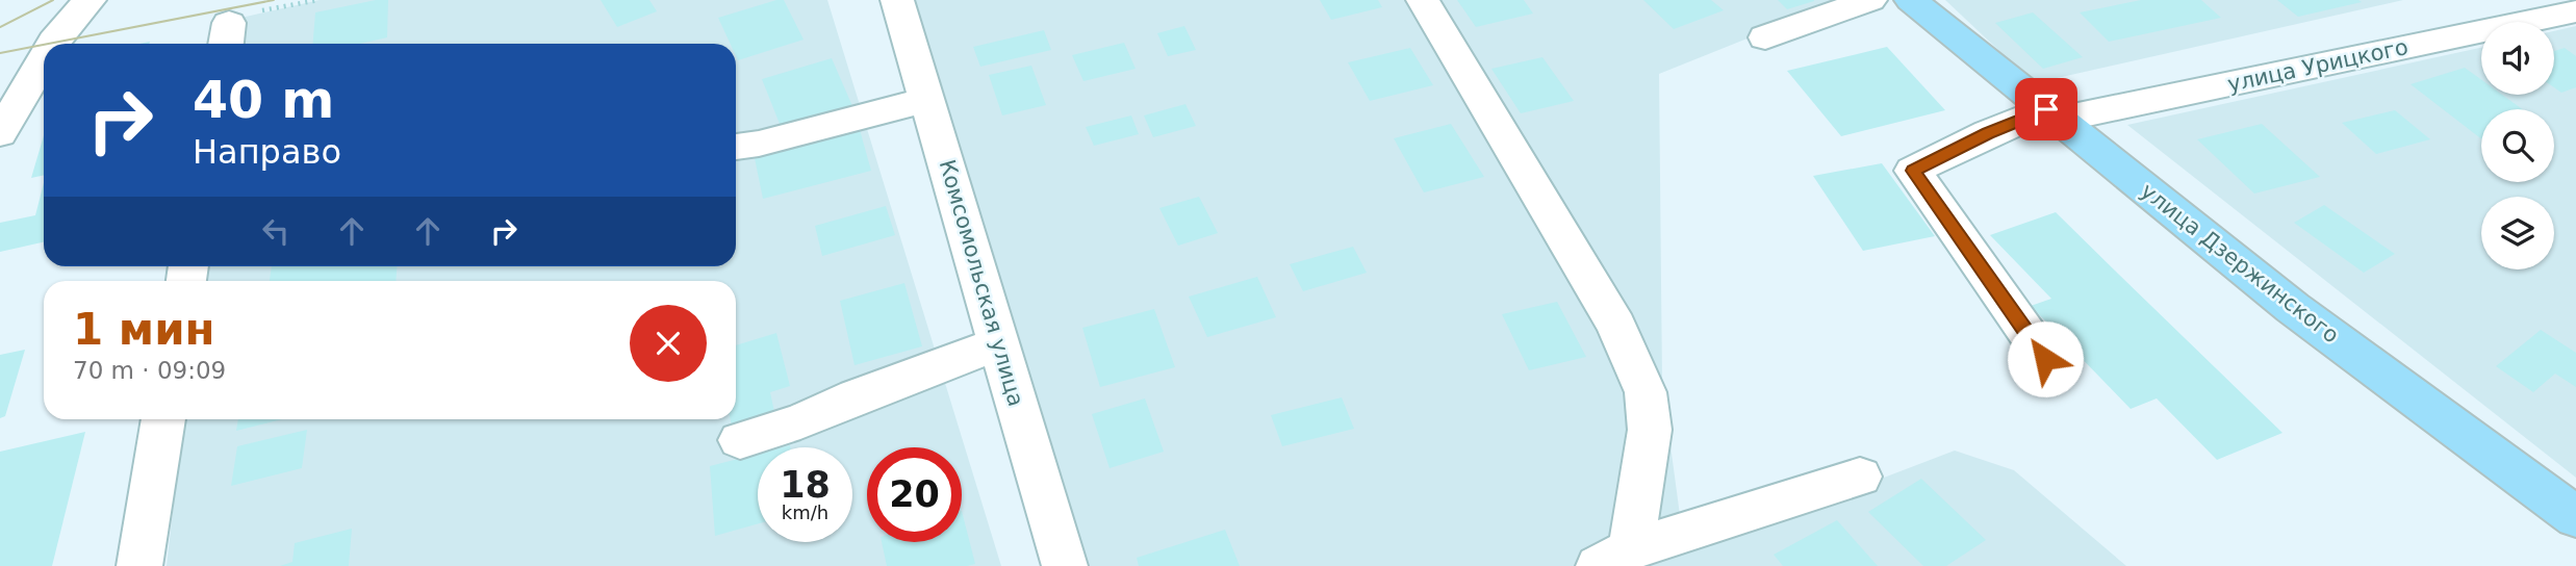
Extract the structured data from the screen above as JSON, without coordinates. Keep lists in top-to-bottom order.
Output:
{
  "streets": {
    "main road": ["улица Дзержинского"],
    "street": ["улица Урицкого", "Комсомольская улица"]
  },
  "crossings": [
    ["улица Урицкого", "улица Дзержинского"]
  ],
  "page": {
    "turn": ["40 m", "Направо"],
    "heading": ["1 мин", "70 m · 09:09"],
    "speed": "18 km/h",
    "limit": "20"
  }
}
